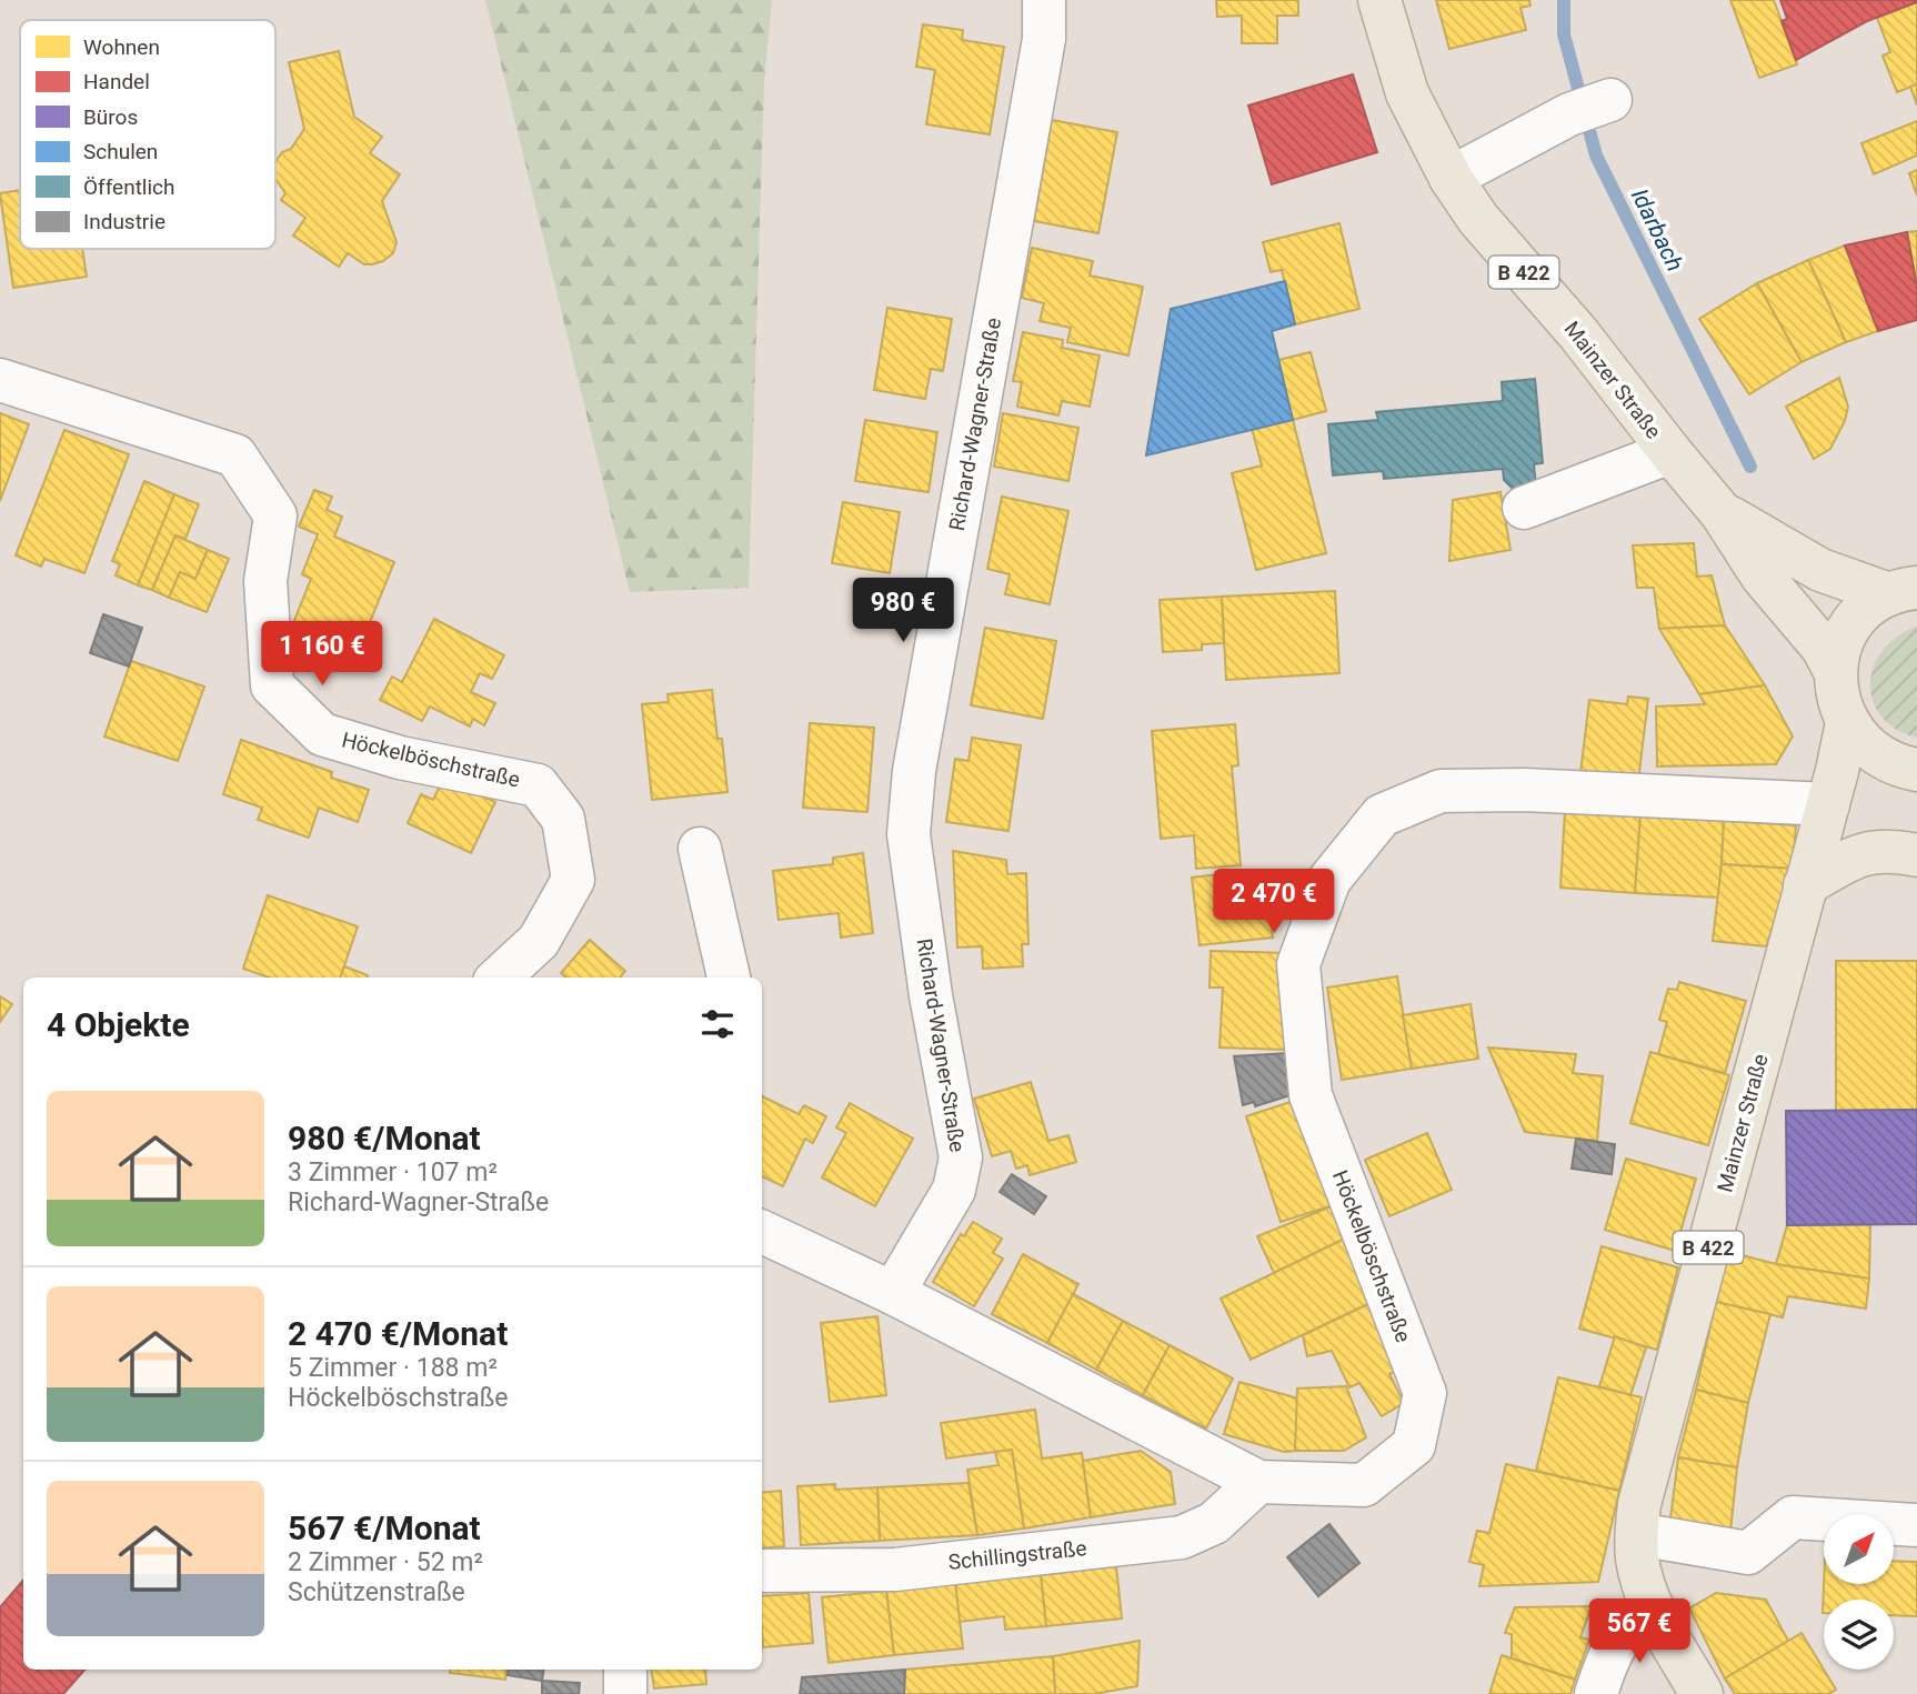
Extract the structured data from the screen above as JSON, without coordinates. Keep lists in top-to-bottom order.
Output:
{
  "streets": {
    "main road": ["B 422", "Mainzer Straße"],
    "street": ["Richard-Wagner-Straße", "Höckelböschstraße", "Schillingstraße"]
  },
  "crossings": [
    ["B 422", "Mainzer Straße"],
    ["Mainzer Straße", "Höckelböschstraße"],
    ["Richard-Wagner-Straße", "Höckelböschstraße"],
    ["Höckelböschstraße", "Schillingstraße"]
  ],
  "water": ["Idarbach"],
  "legend": [
    "Wohnen",
    "Handel",
    "Büros",
    "Schulen",
    "Öffentlich",
    "Industrie"
  ],
  "north": "top right",
  "page": {
    "price": [
      "980 €",
      "1 160 €",
      "2 470 €",
      "567 €"
    ],
    "heading": "4 Objekte",
    "list": [
      {
        "name": "980 €/Monat",
        "note": "3 Zimmer · 107 m² · Richard-Wagner-Straße"
      },
      {
        "name": "2 470 €/Monat",
        "note": "5 Zimmer · 188 m² · Höckelböschstraße"
      },
      {
        "name": "567 €/Monat",
        "note": "2 Zimmer · 52 m² · Schützenstraße"
      }
    ]
  }
}
